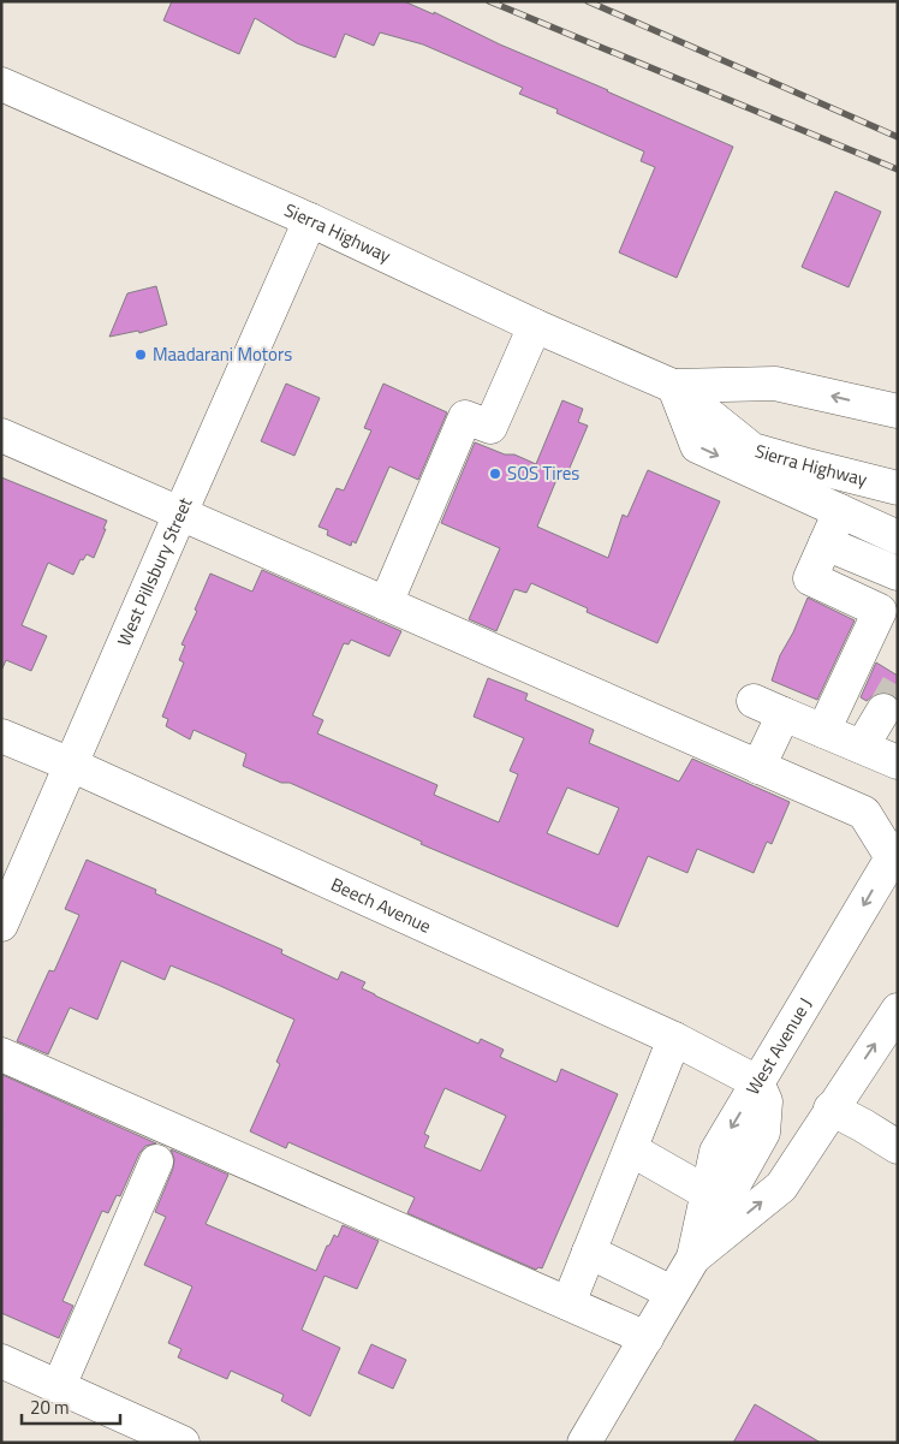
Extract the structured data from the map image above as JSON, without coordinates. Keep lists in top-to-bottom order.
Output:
{
  "streets": {
    "main road": [
      "Sierra Highway",
      "West Pillsbury Street",
      "Beech Avenue",
      "West Avenue J"
    ]
  },
  "crossings": [
    ["Sierra Highway", "West Pillsbury Street"],
    ["West Pillsbury Street", "Beech Avenue"],
    ["Beech Avenue", "West Avenue J"]
  ],
  "places": ["Maadarani Motors", "SOS Tires"],
  "scale_bar": "20 m"
}
